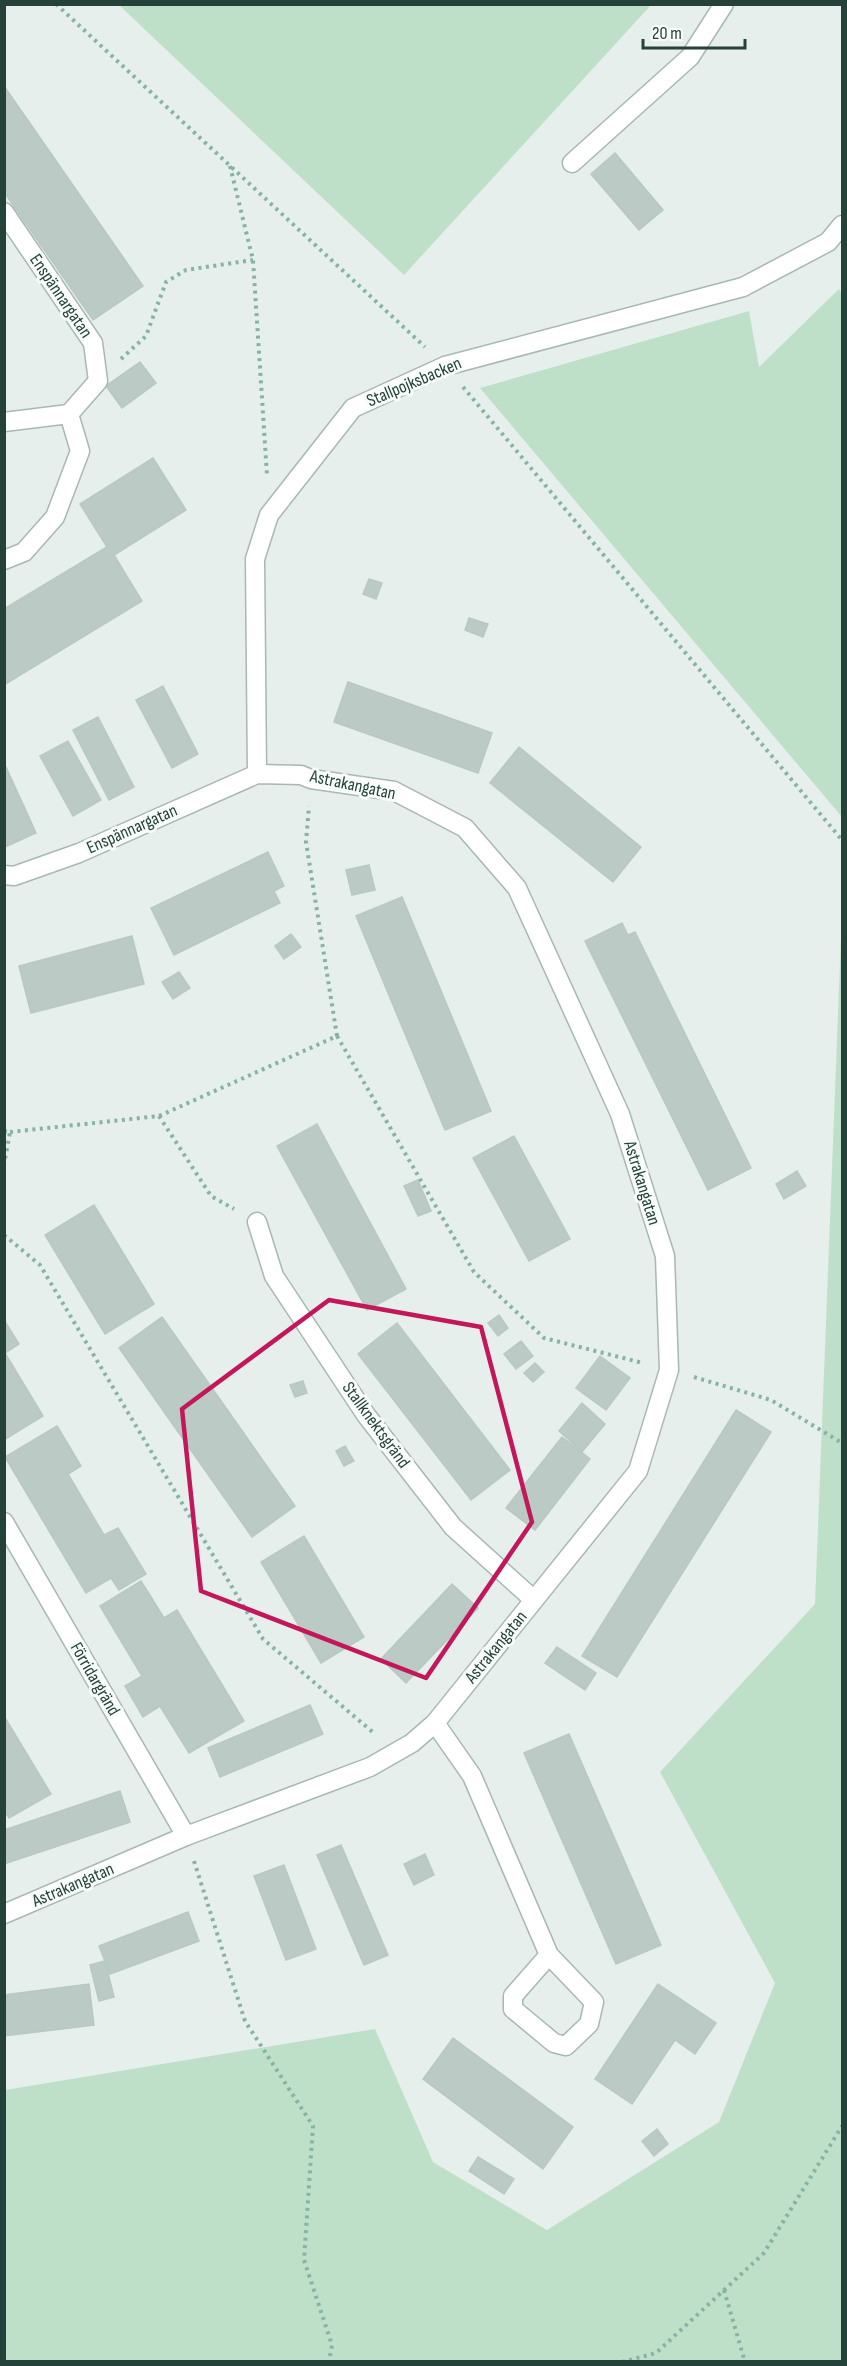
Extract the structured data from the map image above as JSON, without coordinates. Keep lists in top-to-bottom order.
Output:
{
  "streets": {
    "street": [
      "Enspännargatan",
      "Stallpojksbacken",
      "Astrakangatan",
      "Stallknektsgränd",
      "Förridargränd"
    ]
  },
  "crossings": [
    ["Enspännargatan", "Stallpojksbacken"],
    ["Enspännargatan", "Astrakangatan"],
    ["Stallpojksbacken", "Astrakangatan"],
    ["Astrakangatan", "Stallknektsgränd"],
    ["Astrakangatan", "Förridargränd"]
  ],
  "scale_bar": "20 m"
}
